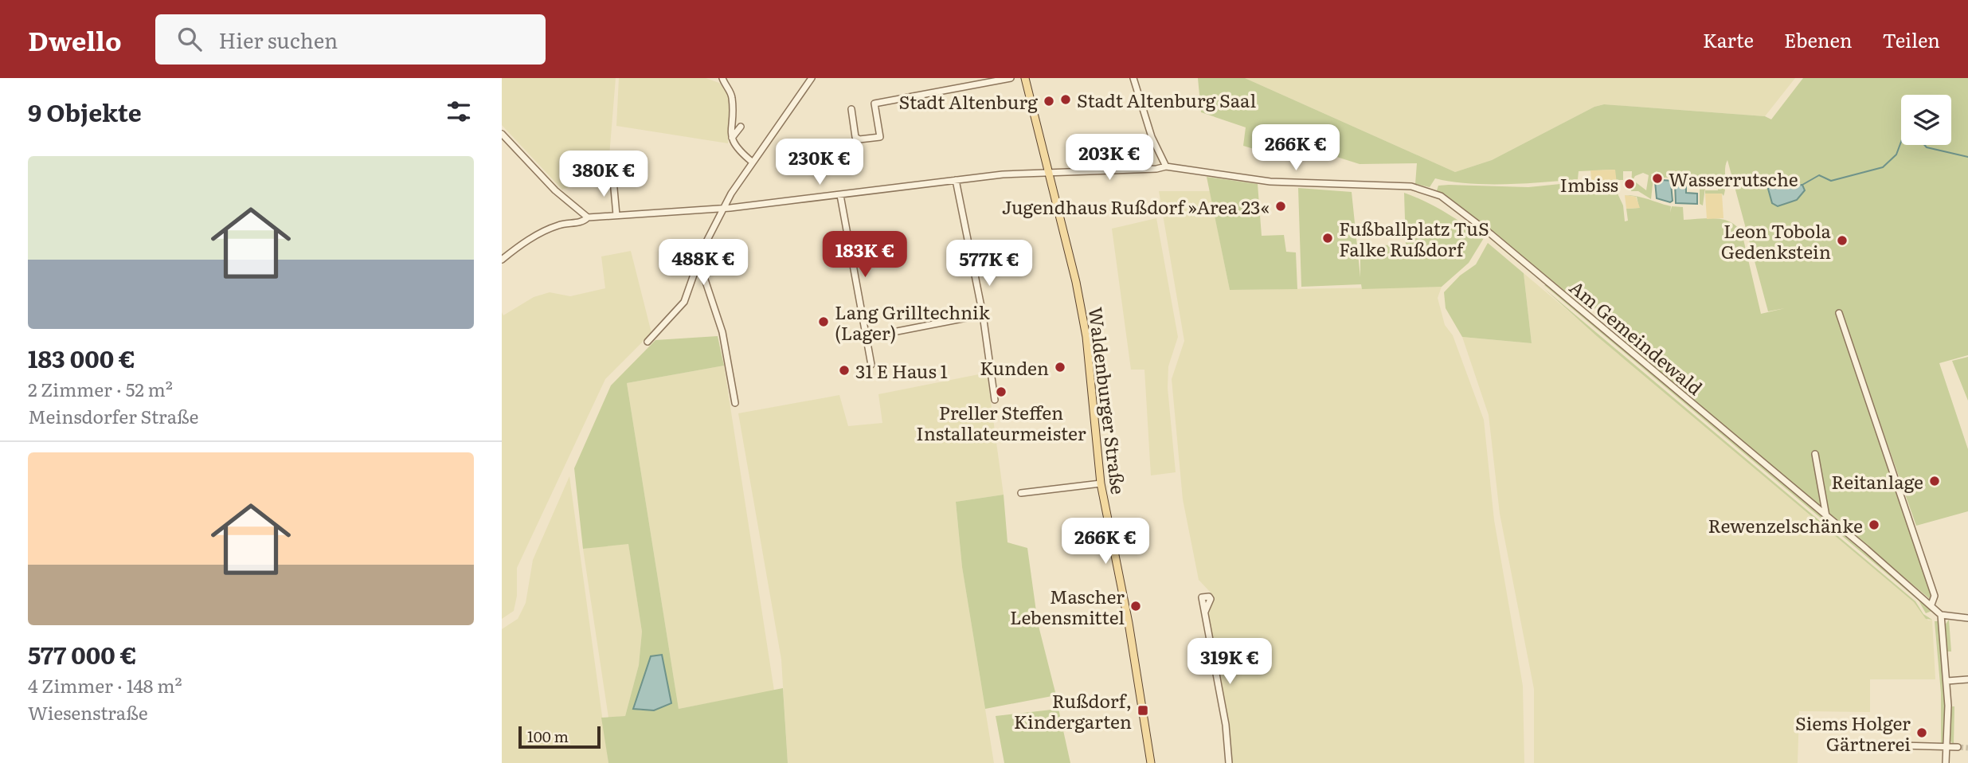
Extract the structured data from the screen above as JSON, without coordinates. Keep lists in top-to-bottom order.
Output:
{
  "streets": {
    "main road": ["Waldenburger Straße"],
    "street": ["Am Gemeindewald"]
  },
  "crossings": [
    ["Am Gemeindewald", "Waldenburger Straße"]
  ],
  "places": {
    "other": [
      "Stadt Altenburg Saal",
      "Stadt Altenburg",
      "Wasserrutsche",
      "Imbiss",
      "Jugendhaus Rußdorf »Area 23«",
      "Fußballplatz TuS Falke Rußdorf",
      "Leon Tobola Gedenkstein",
      "Lang Grilltechnik (Lager)",
      "Kunden",
      "31 E Haus 1",
      "Preller Steffen Installateurmeister",
      "Reitanlage",
      "Rewenzelschänke",
      "Mascher Lebensmittel",
      "Siems Holger Gärtnerei"
    ],
    "transit": ["Rußdorf, Kindergarten"]
  },
  "scale_bar": "100 m",
  "page": {
    "header": "Dwello",
    "search": "Hier suchen",
    "nav": ["Karte", "Ebenen", "Teilen"],
    "heading": "9 Objekte",
    "price": [
      "266K €",
      "203K €",
      "230K €",
      "380K €",
      "183K €",
      "488K €",
      "577K €",
      "266K €",
      "319K €"
    ],
    "list": [
      {
        "name": "183 000 €",
        "note": "2 Zimmer · 52 m² · Meinsdorfer Straße"
      },
      {
        "name": "577 000 €",
        "note": "4 Zimmer · 148 m² · Wiesenstraße"
      }
    ],
    "scale": "100 m"
  }
}
